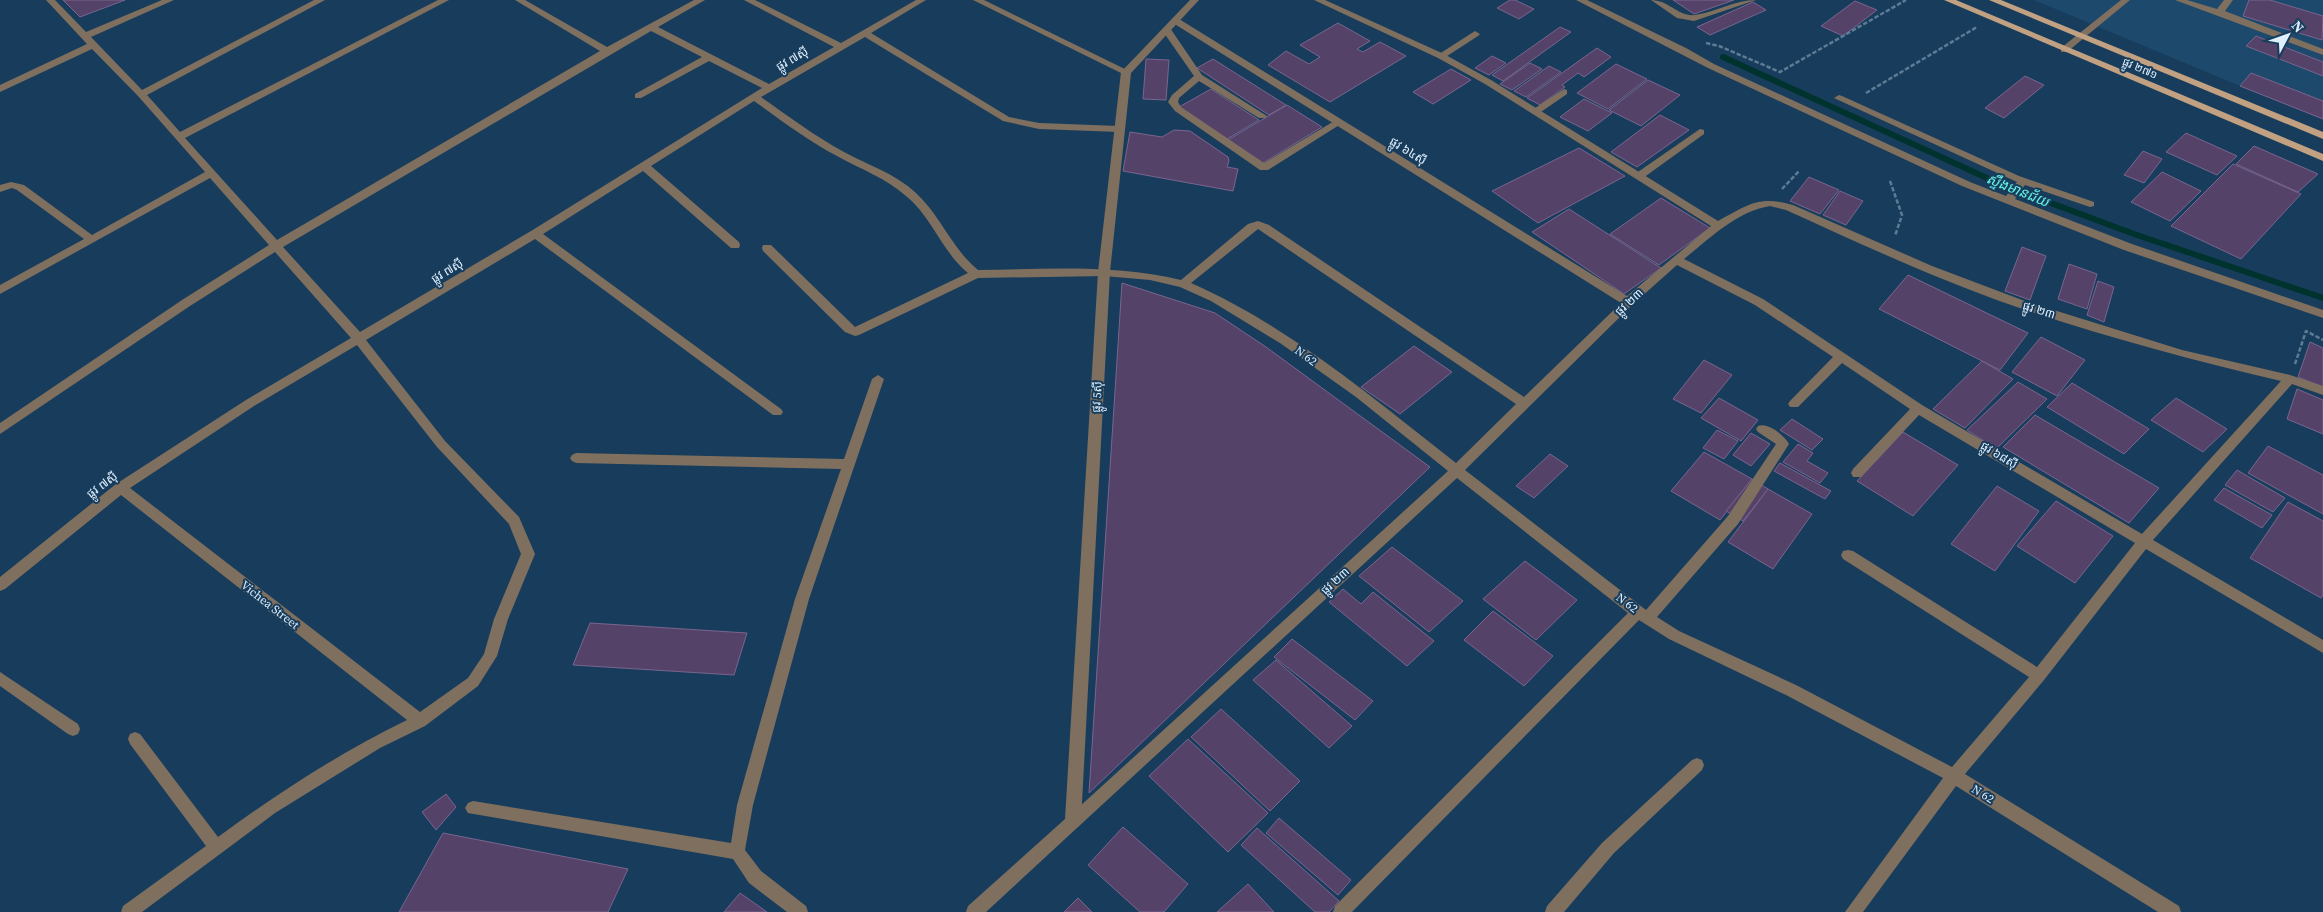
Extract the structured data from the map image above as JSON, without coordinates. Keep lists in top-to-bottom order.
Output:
{
  "streets": {
    "main road": ["ផ្លូវ ២៧១"],
    "street": [
      "ផ្លូវ ៧ស៊ី",
      "ផ្លូវ ៦៤ស៊ី",
      "ផ្លូវ ២៣",
      "N 62",
      "ផ្លូវ 5ស៊ី",
      "ផ្លូវ ៦៨ស៊ី",
      "Vichea Street"
    ]
  },
  "crossings": [
    ["ផ្លូវ ៧ស៊ី", "Vichea Street"],
    ["ផ្លូវ ៦៤ស៊ី", "ផ្លូវ ២៣"],
    ["ផ្លូវ ២៣", "N 62"],
    ["ផ្លូវ ២៣", "ផ្លូវ 5ស៊ី"],
    ["ផ្លូវ ២៣", "ផ្លូវ ៦៨ស៊ី"],
    ["N 62", "ផ្លូវ 5ស៊ី"]
  ],
  "water": ["ស្ទឹងមានជ័យ"],
  "north": "top right"
}
